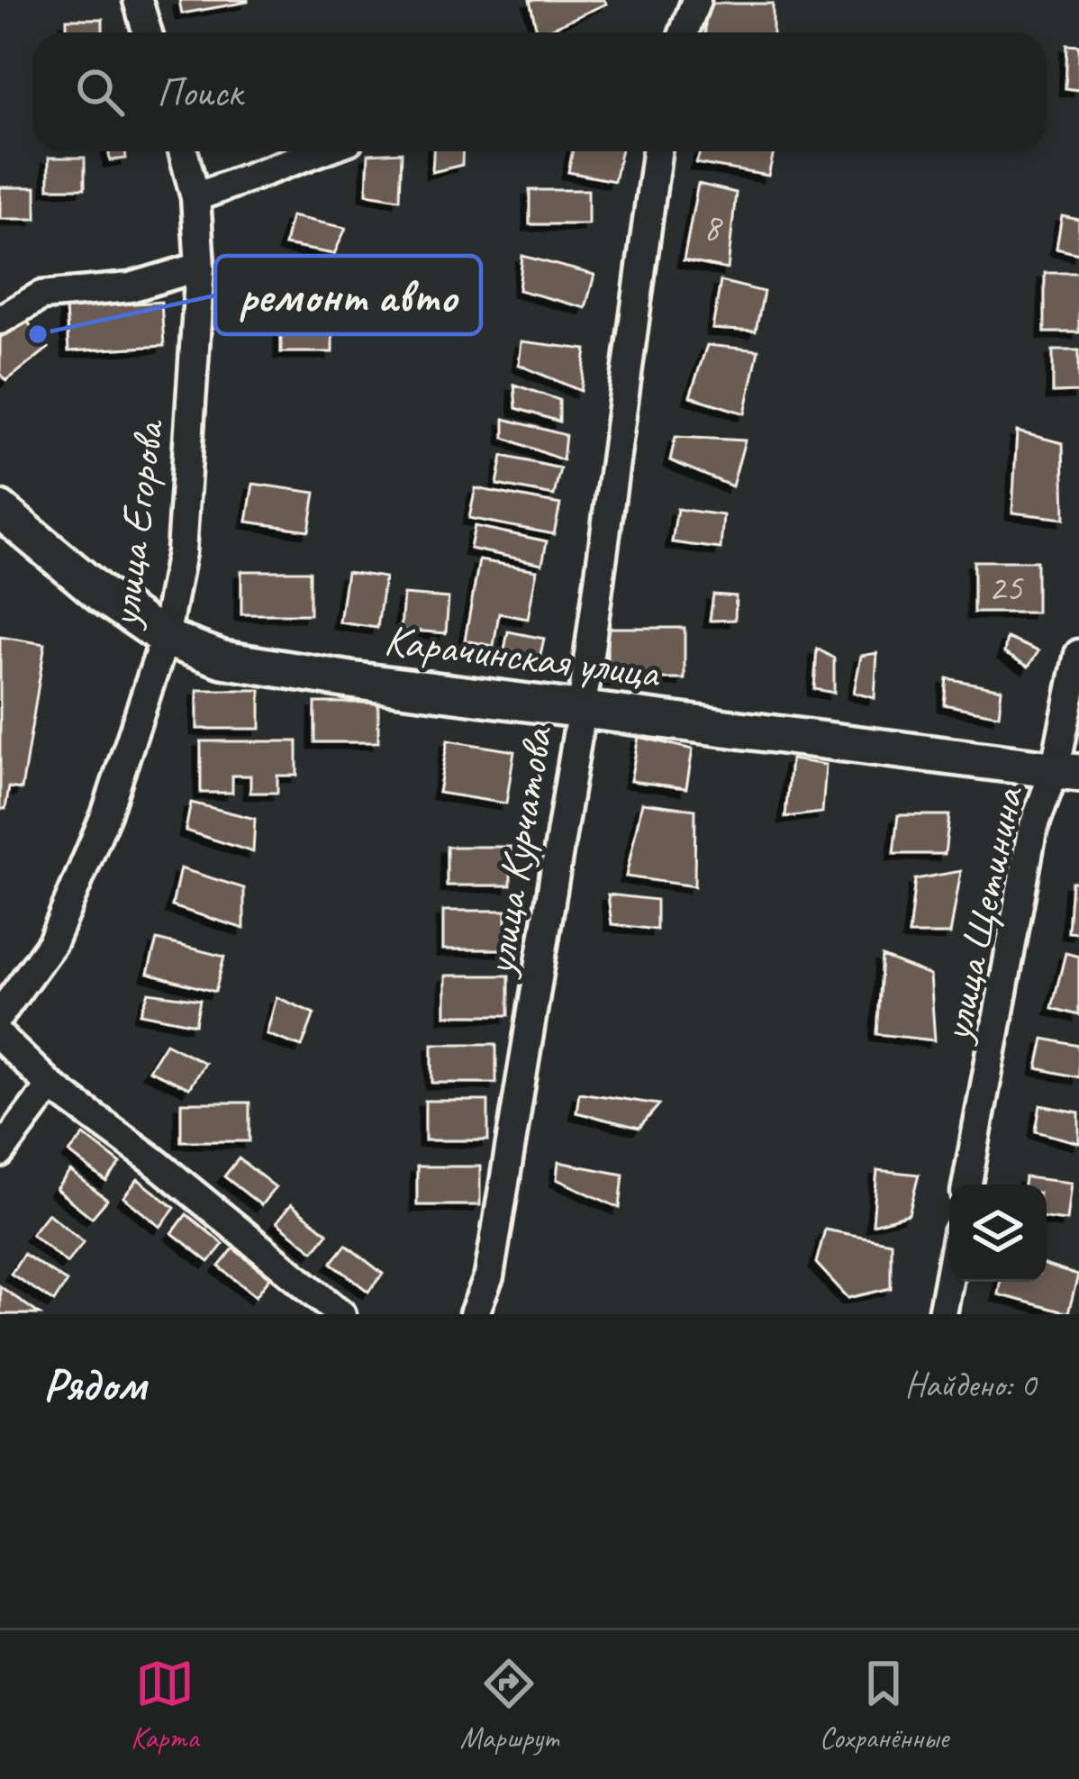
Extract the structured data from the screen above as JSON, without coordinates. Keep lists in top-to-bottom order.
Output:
{
  "streets": {
    "street": [
      "улица Егорова",
      "Карачинская улица",
      "улица Курчатова",
      "улица Щетинина"
    ]
  },
  "crossings": [
    ["улица Егорова", "Карачинская улица"],
    ["Карачинская улица", "улица Курчатова"],
    ["Карачинская улица", "улица Щетинина"]
  ],
  "places": ["ремонт авто"],
  "house_numbers": ["8", "25"],
  "page": {
    "search": "Поиск",
    "heading": ["Рядом", "Найдено: 0"],
    "nav": ["Карта", "Маршрут", "Сохранённые"]
  }
}
